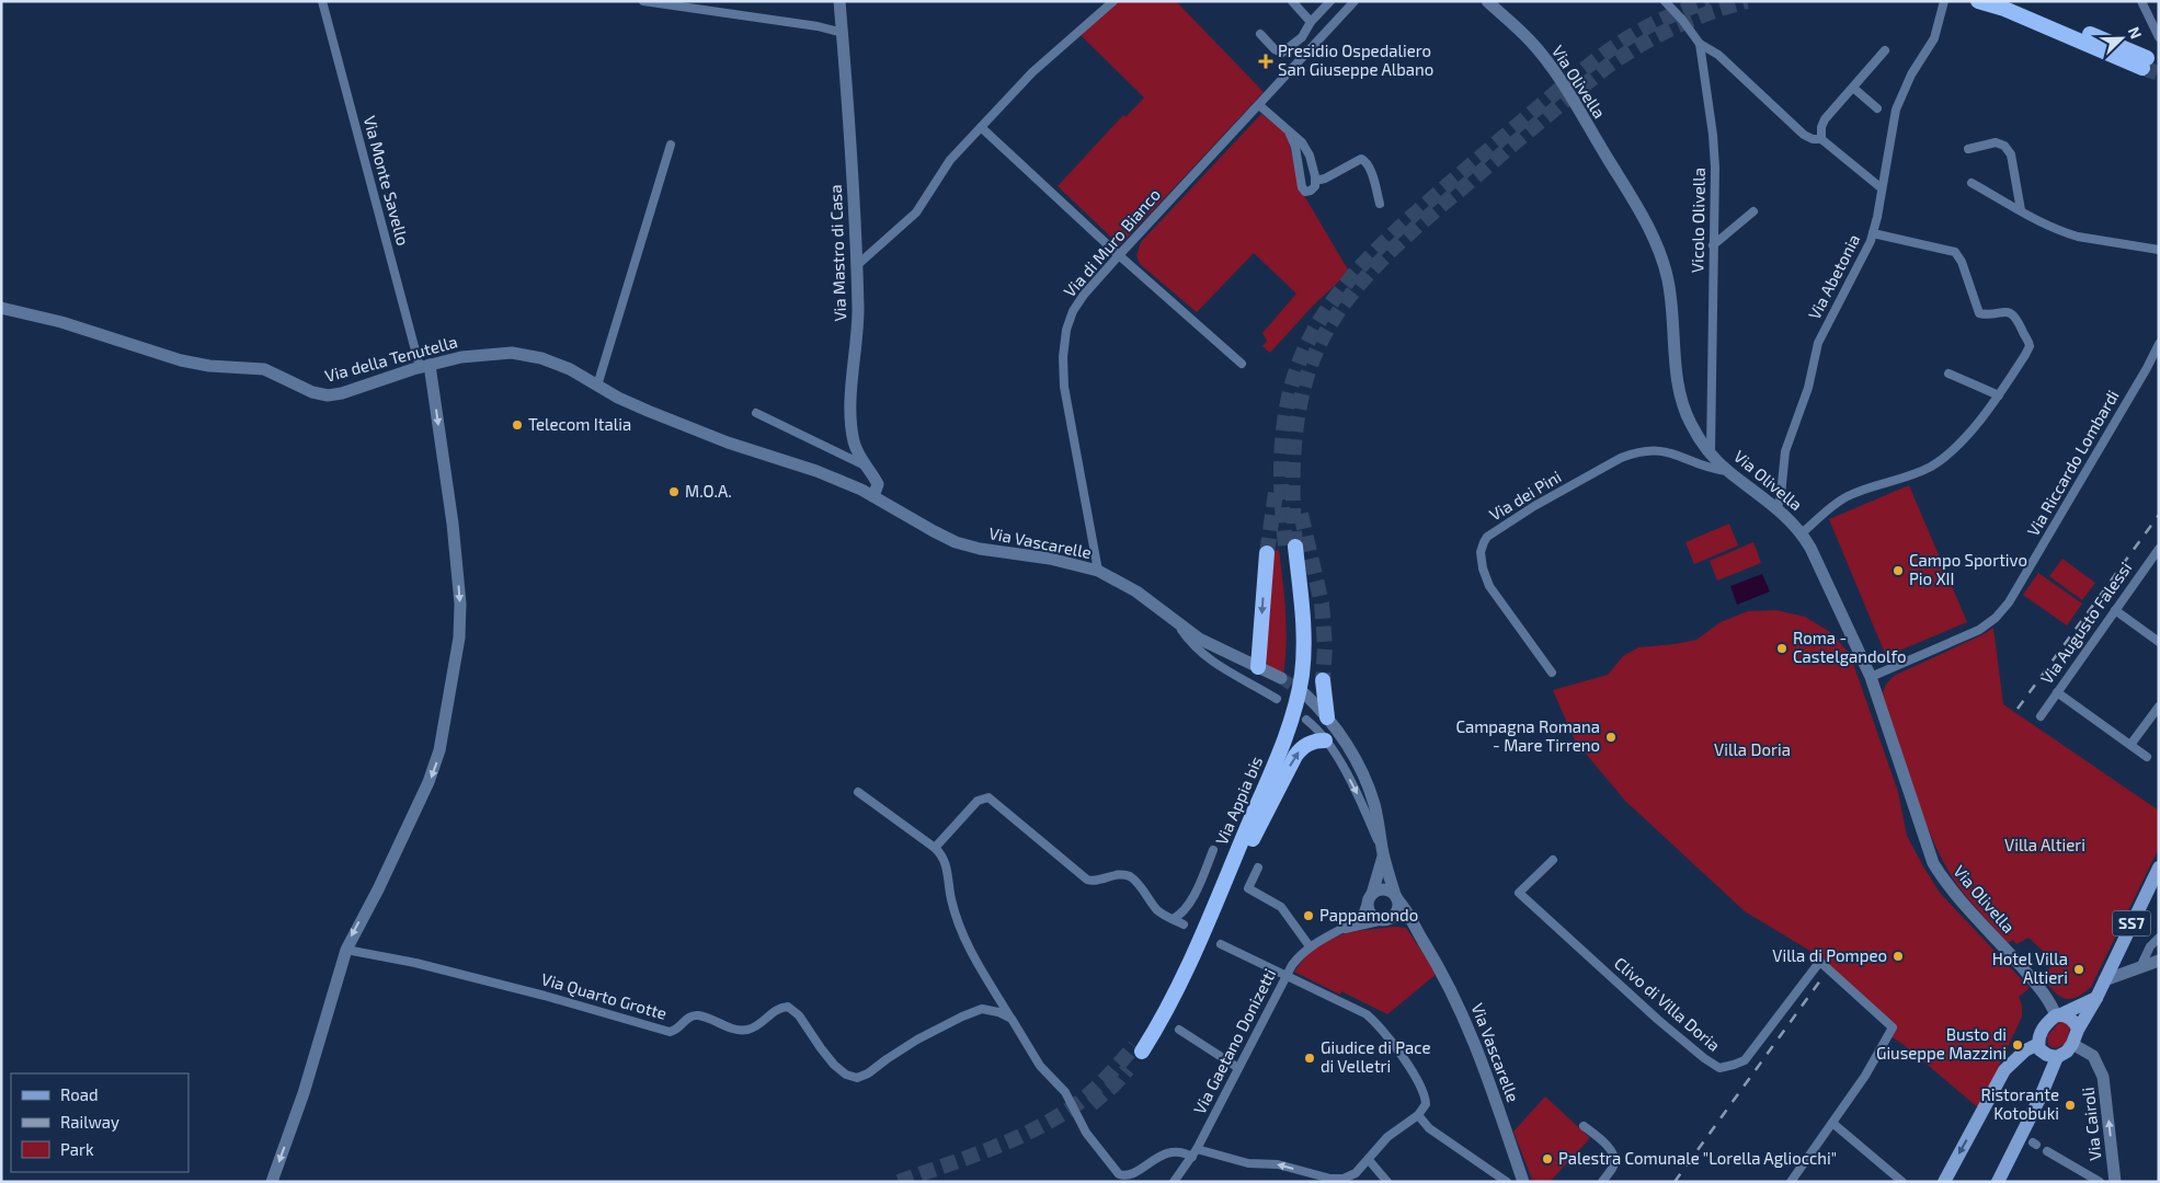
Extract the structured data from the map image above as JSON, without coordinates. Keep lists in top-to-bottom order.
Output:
{
  "streets": {
    "highway": ["Via Appia bis"],
    "main road": ["SS7"],
    "street": [
      "Via Olivella",
      "Via Monte Savello",
      "Vicolo Olivella",
      "Via di Muro Bianco",
      "Via Mastro di Casa",
      "Via Abetonia",
      "Via della Tenutella",
      "Via Riccardo Lombardi",
      "Via dei Pini",
      "Via Vascarelle",
      "Via Augusto Falessi",
      "Via Quarto Grotte",
      "Clivo di Villa Doria",
      "Via Gaetano Donizetti",
      "Via Cairoli"
    ]
  },
  "crossings": [
    ["Via Olivella", "Vicolo Olivella"],
    ["Via Olivella", "Via Abetonia"],
    ["Via Olivella", "Via Riccardo Lombardi"],
    ["Via Olivella", "Via dei Pini"],
    ["Via Olivella", "SS7"],
    ["Via Olivella", "Via Cairoli"],
    ["Via Monte Savello", "Via della Tenutella"],
    ["Via di Muro Bianco", "Via Vascarelle"],
    ["Via Mastro di Casa", "Via della Tenutella"],
    ["Via Mastro di Casa", "Via Vascarelle"],
    ["Via della Tenutella", "Via Vascarelle"],
    ["Via Vascarelle", "Via Appia bis"],
    ["Via Vascarelle", "Via Gaetano Donizetti"],
    ["SS7", "Via Cairoli"]
  ],
  "one_way": ["Via Cairoli"],
  "parks": ["Villa Doria", "Villa Altieri"],
  "places": {
    "health": ["Presidio Ospedaliero San Giuseppe Albano"],
    "other": [
      "Telecom Italia",
      "M.O.A.",
      "Campo Sportivo Pio XII",
      "Roma - Castelgandolfo",
      "Campagna Romana - Mare Tirreno",
      "Pappamondo",
      "Villa di Pompeo",
      "Hotel Villa Altieri",
      "Busto di Giuseppe Mazzini",
      "Giudice di Pace di Velletri",
      "Ristorante Kotobuki",
      "Palestra Comunale \"Lorella Agliocchi\""
    ]
  },
  "legend": ["Road", "Railway", "Park"],
  "north": "top right"
}
